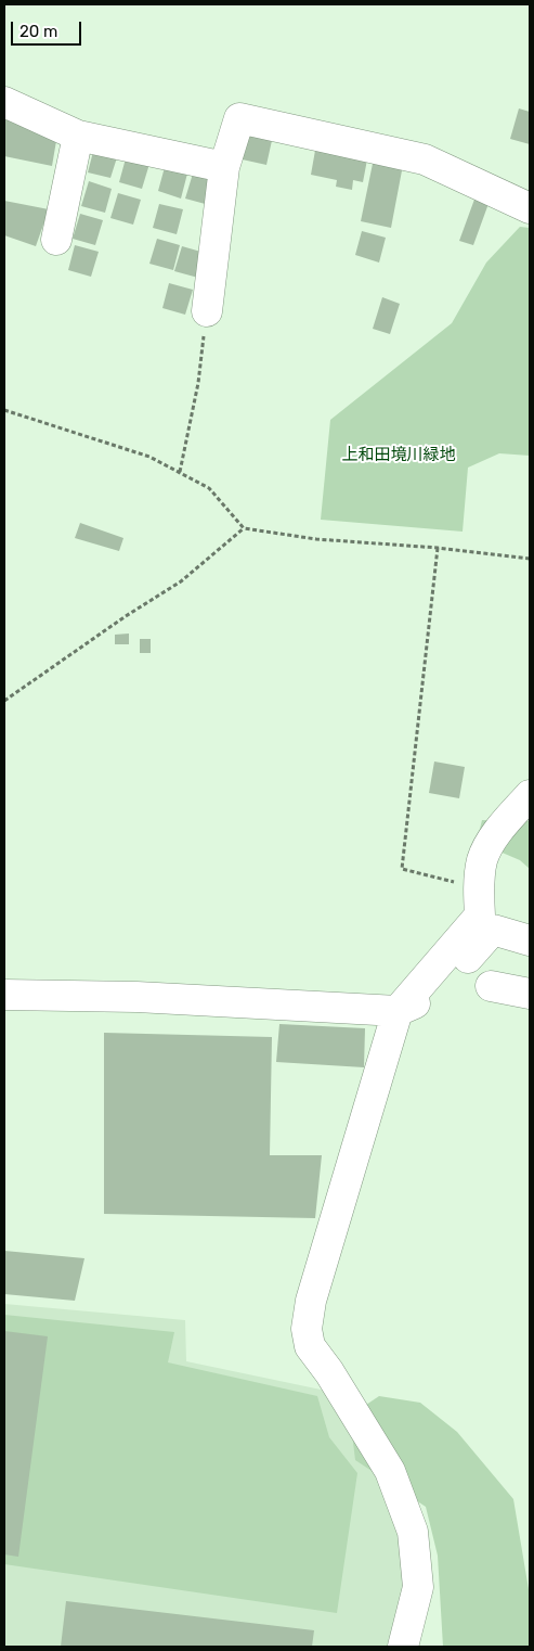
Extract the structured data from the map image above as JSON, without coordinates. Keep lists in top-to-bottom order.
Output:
{
  "parks": ["上和田境川緑地"],
  "scale_bar": "20 m"
}
